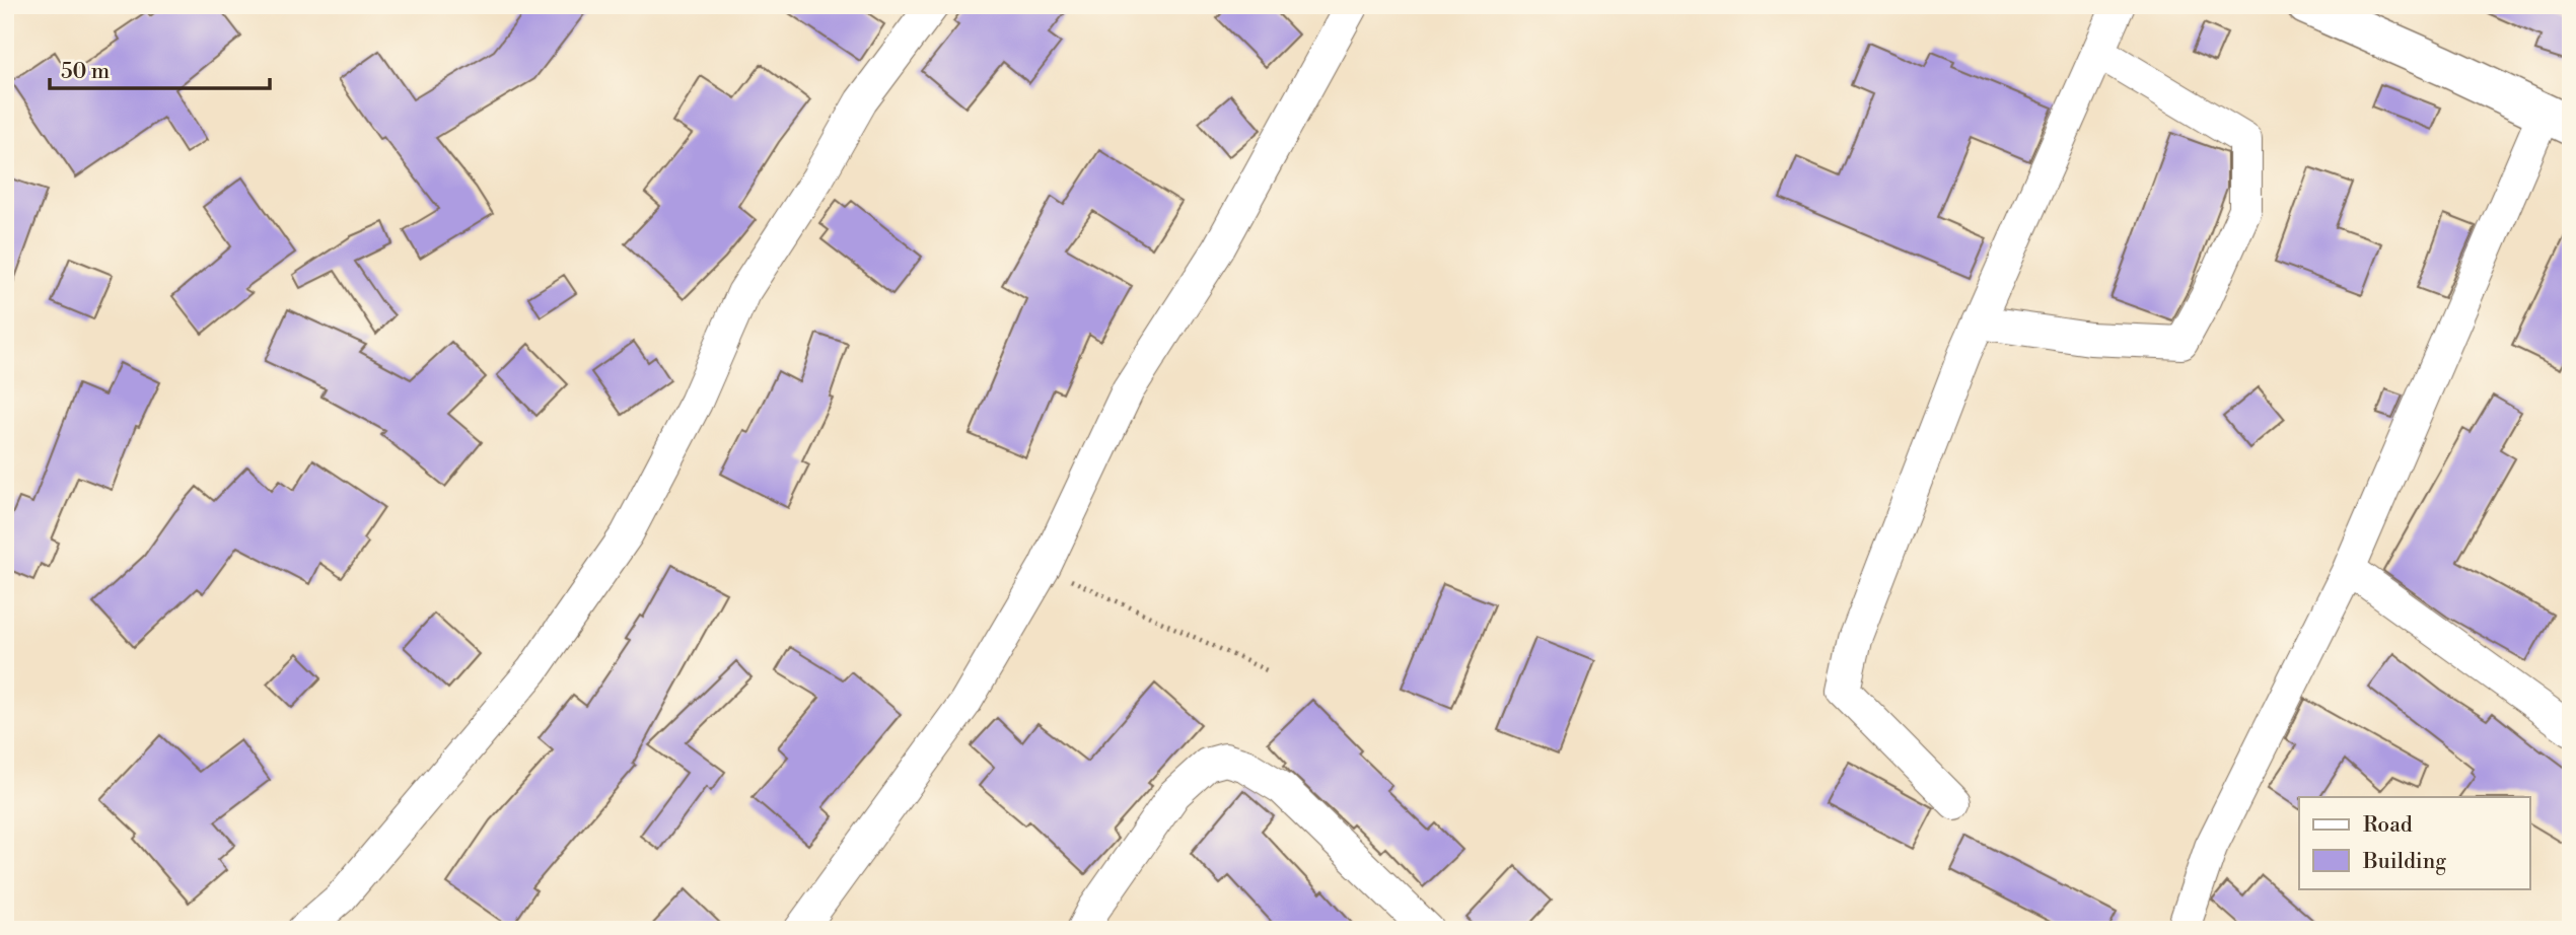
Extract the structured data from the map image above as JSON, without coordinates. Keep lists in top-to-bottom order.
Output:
{
  "legend": ["Road", "Building"],
  "scale_bar": "50 m"
}
